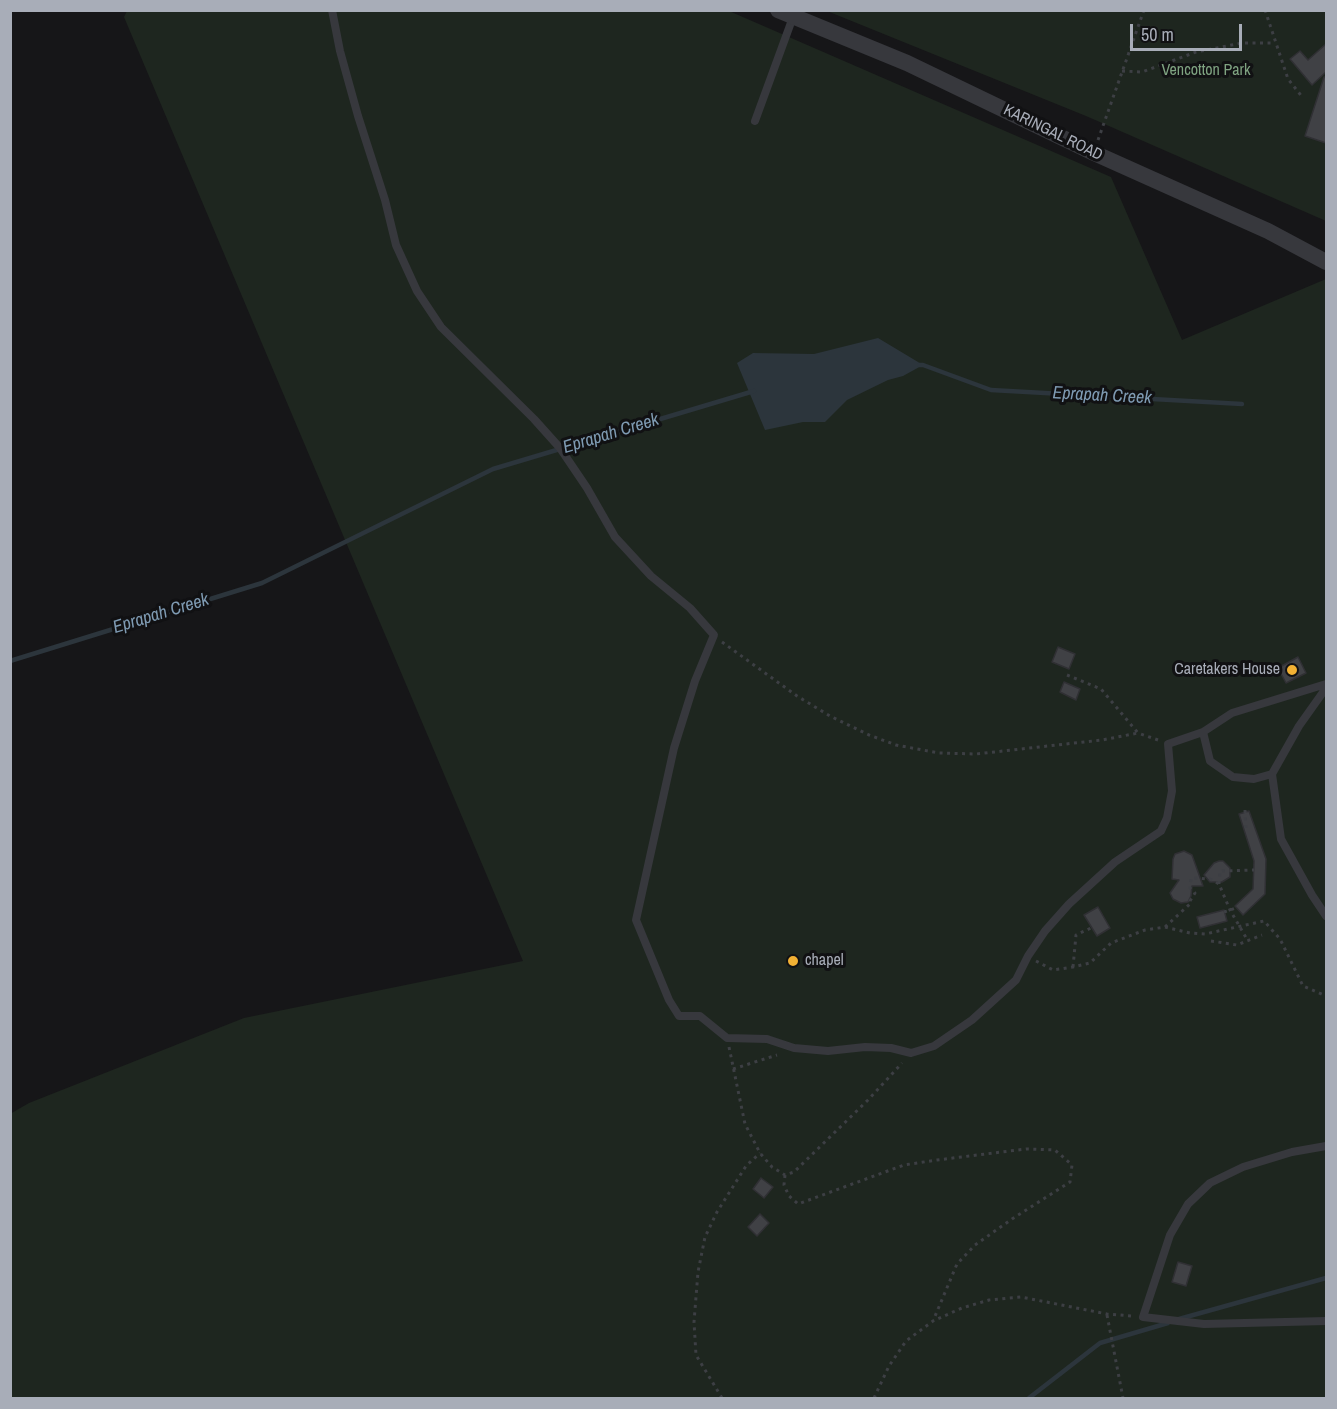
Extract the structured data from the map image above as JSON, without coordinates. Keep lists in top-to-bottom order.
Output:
{
  "streets": {
    "street": ["KARINGAL ROAD"]
  },
  "water": ["Eprapah Creek"],
  "parks": ["Vencotton Park"],
  "places": ["Caretakers House", "chapel"],
  "scale_bar": "50 m"
}
